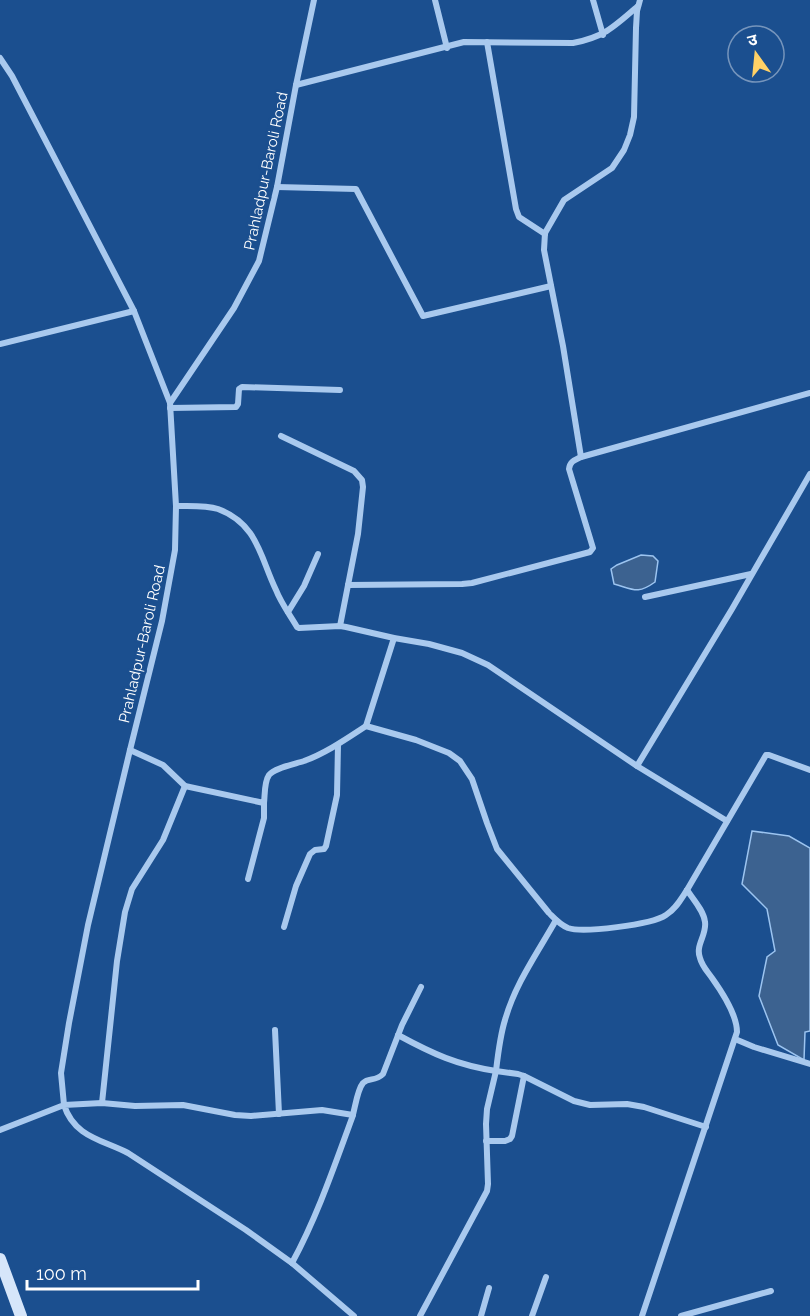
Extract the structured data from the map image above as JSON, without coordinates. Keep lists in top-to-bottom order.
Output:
{
  "streets": {
    "street": ["Prahladpur-Baroli Road"]
  },
  "scale_bar": "100 m",
  "north": "top"
}
